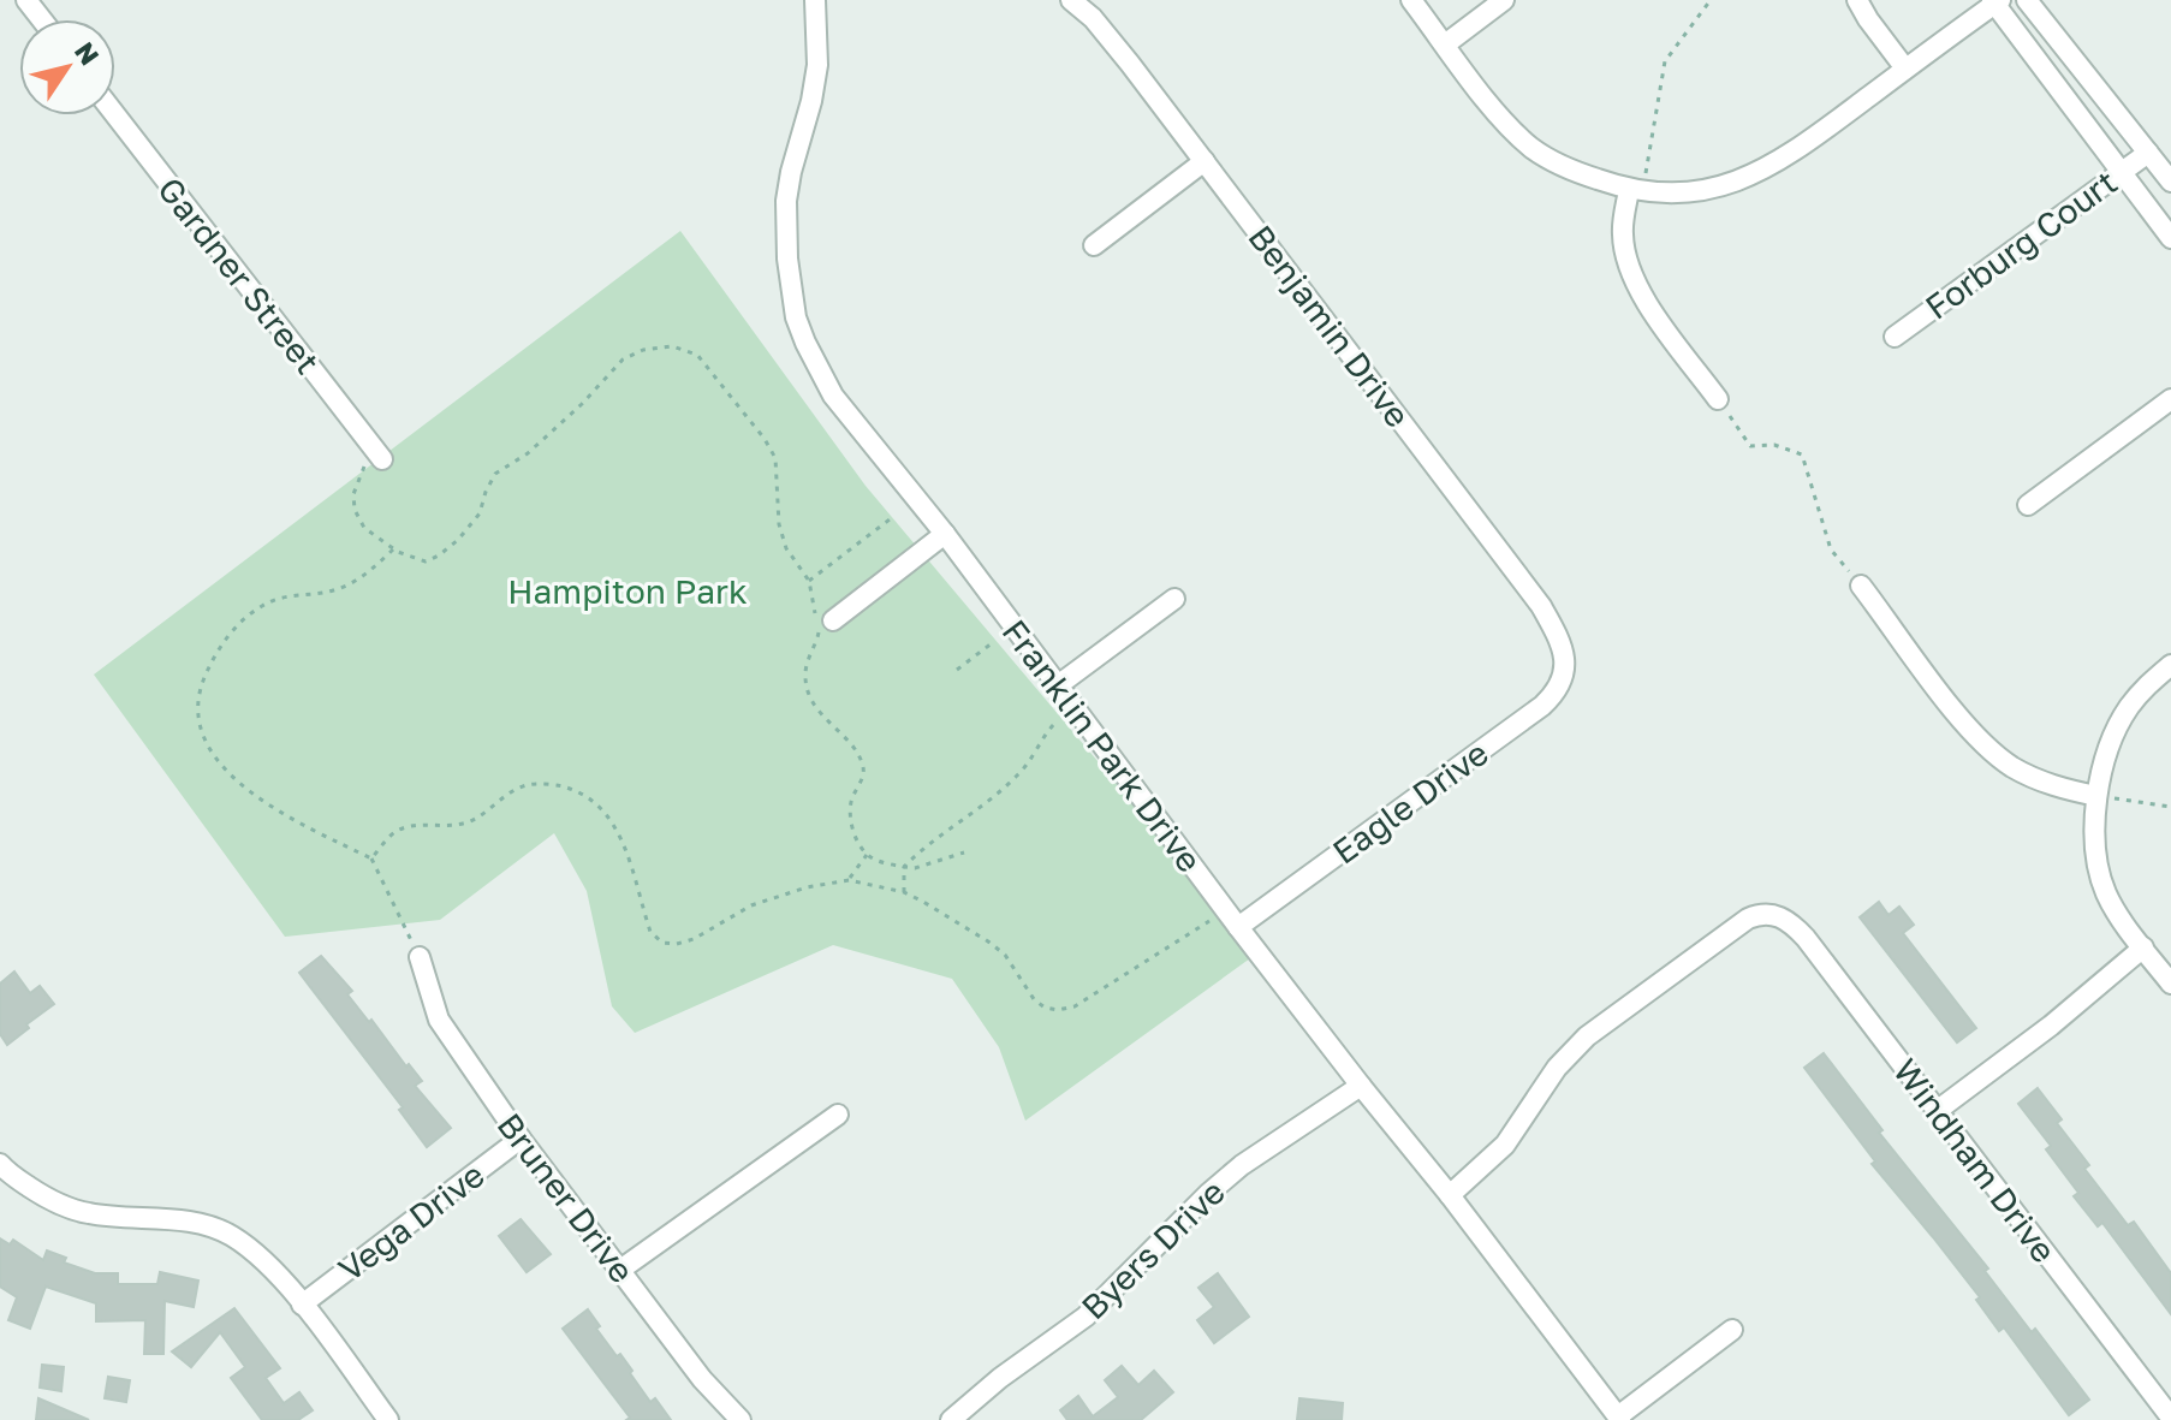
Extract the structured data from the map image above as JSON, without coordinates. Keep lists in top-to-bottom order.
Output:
{
  "streets": {
    "street": [
      "Forburg Court",
      "Gardner Street",
      "Benjamin Drive",
      "Franklin Park Drive",
      "Eagle Drive",
      "Windham Drive",
      "Bruner Drive",
      "Vega Drive",
      "Byers Drive"
    ]
  },
  "crossings": [
    ["Benjamin Drive", "Eagle Drive"],
    ["Franklin Park Drive", "Eagle Drive"],
    ["Franklin Park Drive", "Windham Drive"],
    ["Franklin Park Drive", "Byers Drive"],
    ["Bruner Drive", "Vega Drive"]
  ],
  "parks": ["Hampiton Park"],
  "north": "top right"
}
